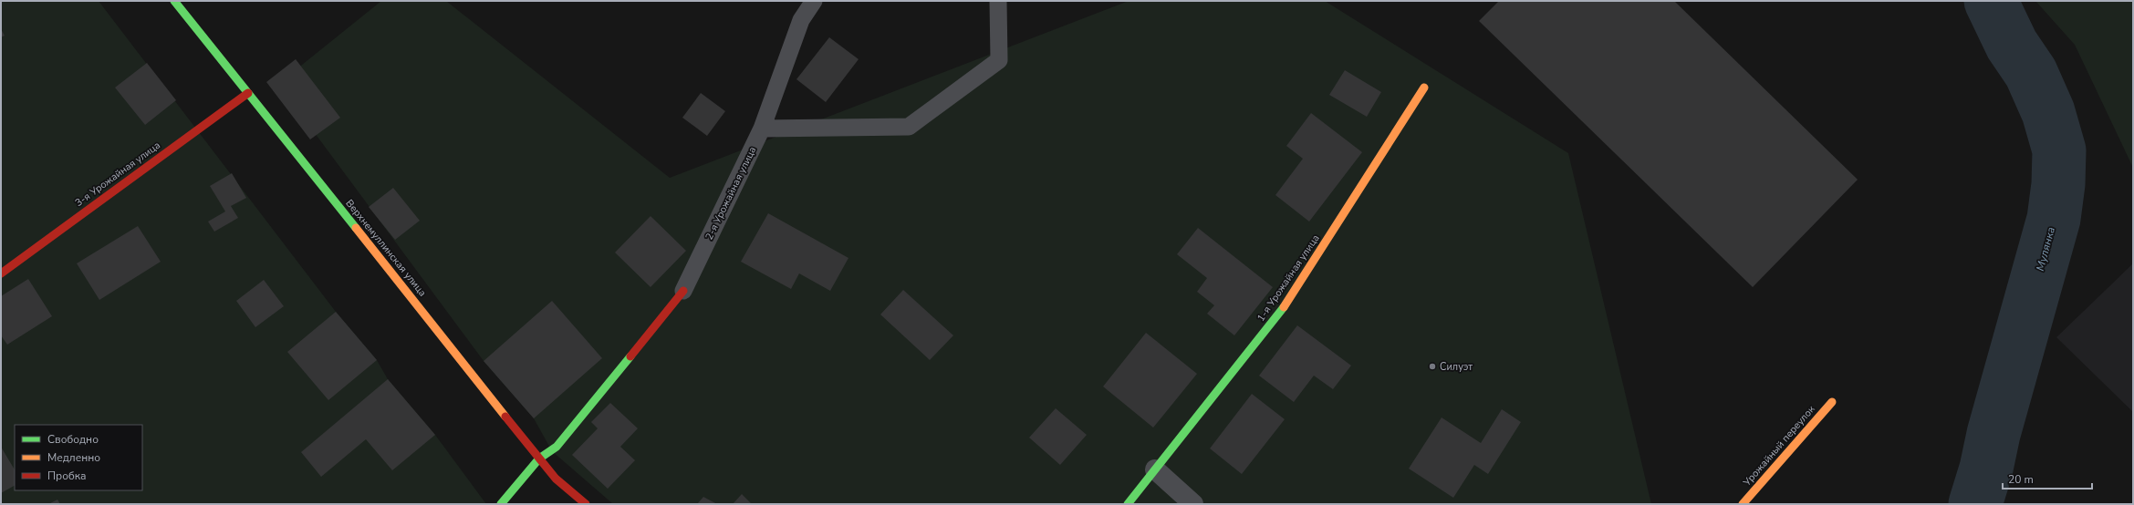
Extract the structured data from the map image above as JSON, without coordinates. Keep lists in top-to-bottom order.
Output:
{
  "streets": {
    "street": [
      "3-я Урожайная улица",
      "2-я Урожайная улица",
      "Верхнемуллинская улица",
      "1-я Урожайная улица",
      "Урожайный переулок"
    ]
  },
  "crossings": [
    ["3-я Урожайная улица", "Верхнемуллинская улица"],
    ["2-я Урожайная улица", "Верхнемуллинская улица"]
  ],
  "water": ["Мулянка"],
  "places": ["Силуэт"],
  "legend": ["Свободно", "Медленно", "Пробка"],
  "scale_bar": "20 m"
}
